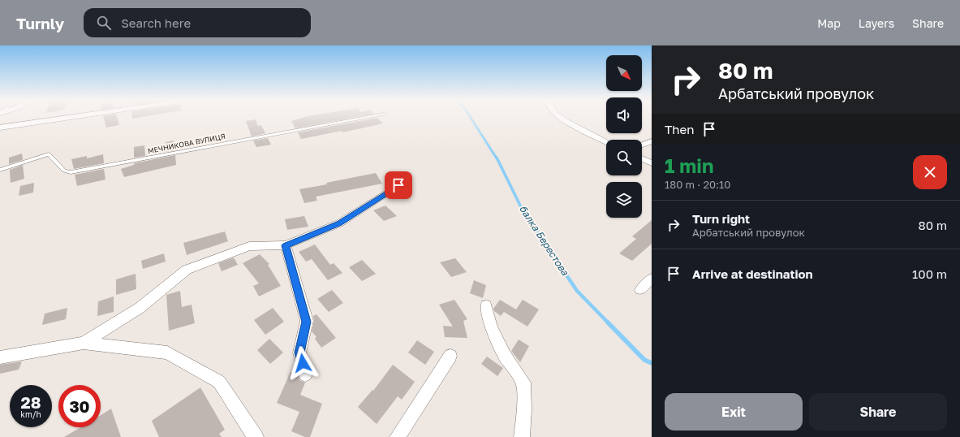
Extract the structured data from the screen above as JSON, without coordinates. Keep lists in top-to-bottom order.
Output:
{
  "streets": {
    "lane": ["МЕЧНИКОВА ВУЛИЦЯ"]
  },
  "water": ["балка Берестова"],
  "north": "bottom right",
  "page": {
    "header": "Turnly",
    "search": "Search here",
    "nav": ["Map", "Layers", "Share"],
    "turn": ["80 m", "Арбатський провулок"],
    "then": "Then",
    "heading": ["1 min", "180 m · 20:10"],
    "list": [
      {
        "name": "Turn right",
        "note": "Арбатський провулок",
        "value": "80 m"
      },
      {
        "name": "Arrive at destination",
        "value": "100 m"
      }
    ],
    "speed": "28 km/h",
    "limit": "30",
    "buttons": ["Exit", "Share"]
  }
}
